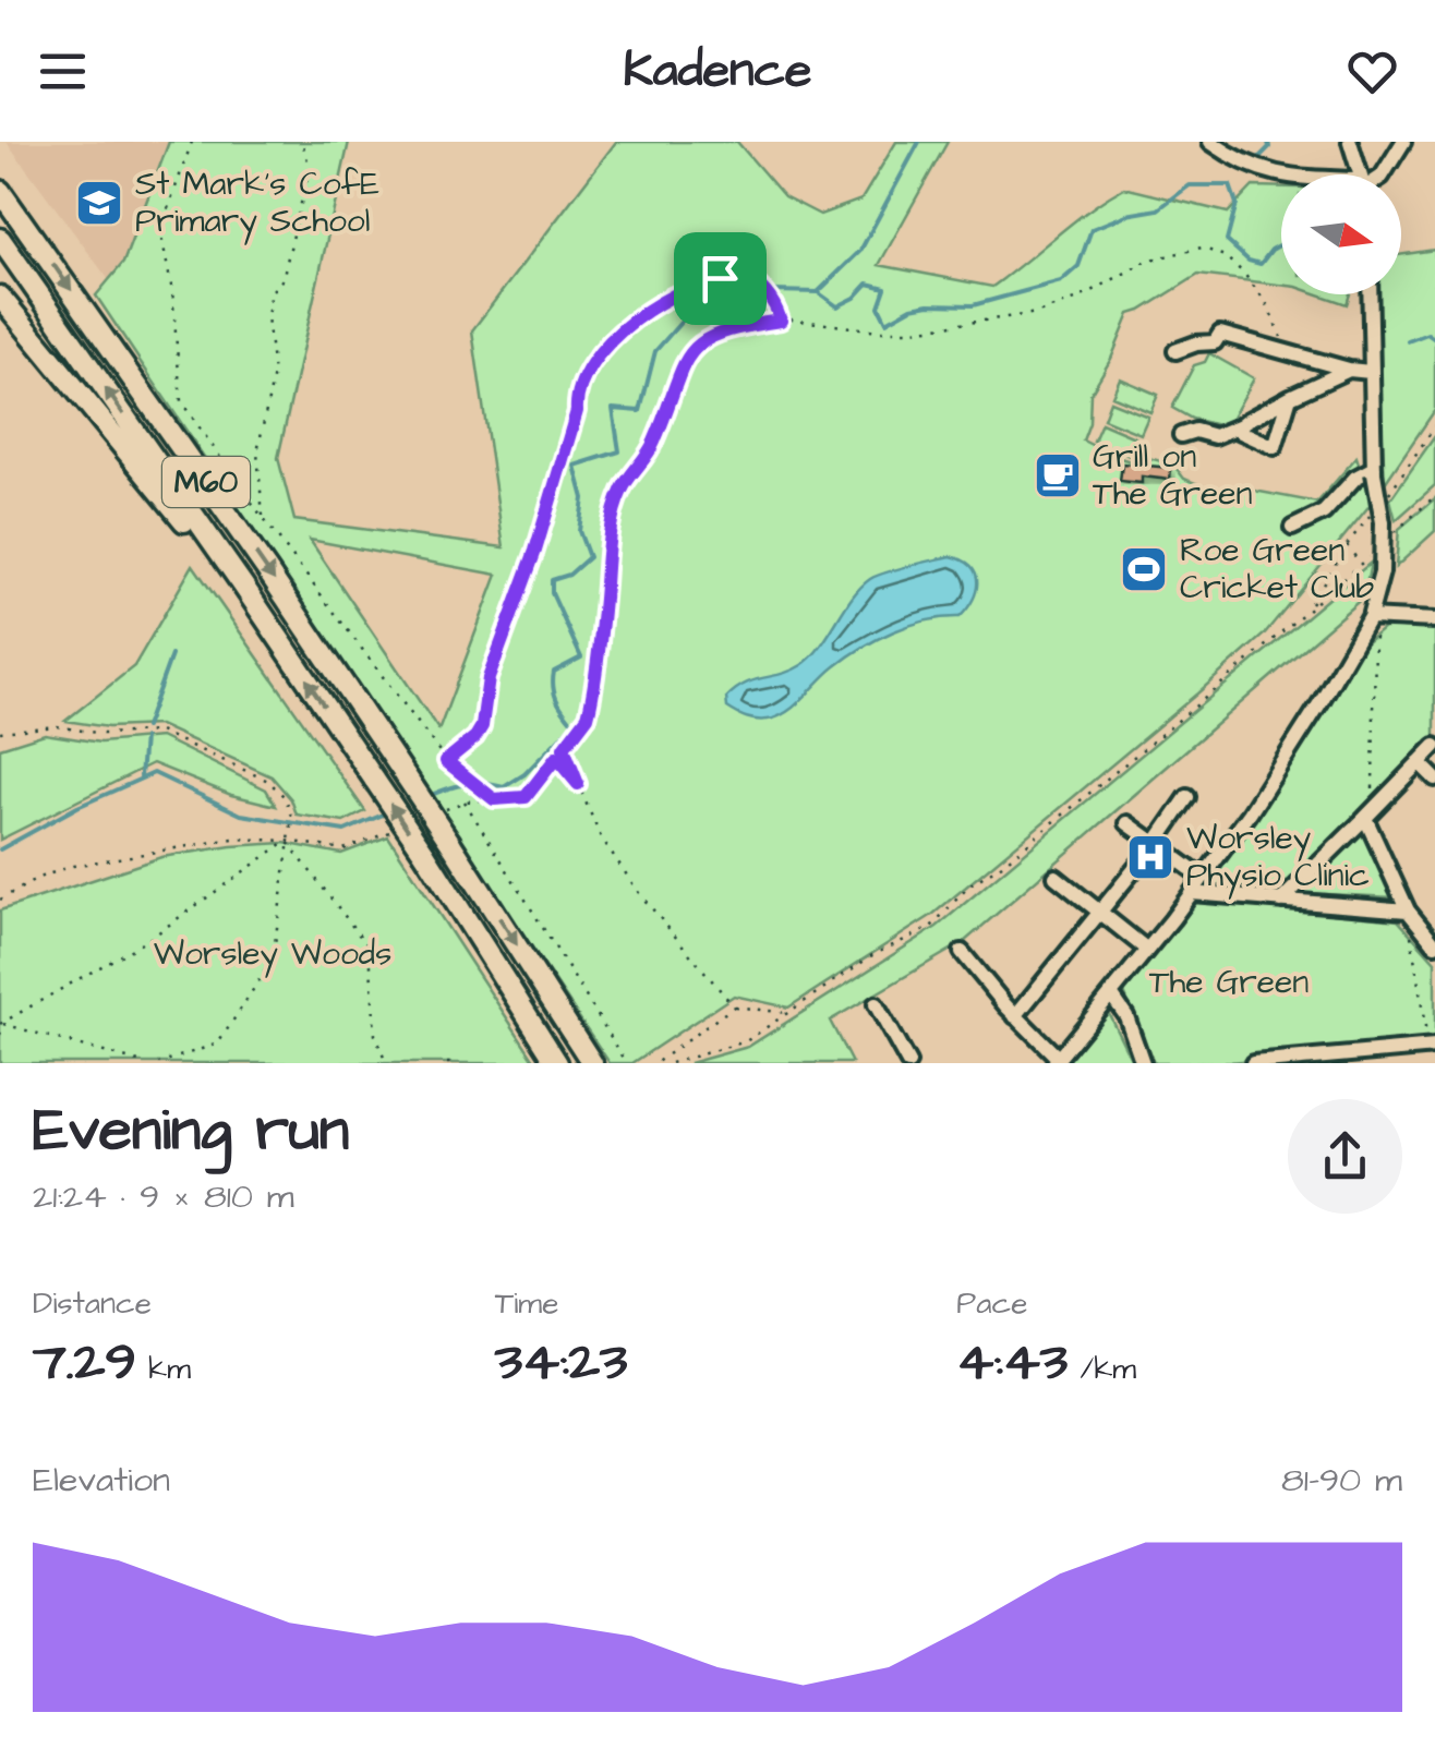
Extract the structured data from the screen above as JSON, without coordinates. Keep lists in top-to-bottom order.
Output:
{
  "streets": {
    "highway": ["M60"]
  },
  "parks": ["Worsley Woods", "The Green"],
  "places": {
    "school or university": ["St Mark's CofE Primary School"],
    "cafe": ["Grill on The Green"],
    "sports": ["Roe Green Cricket Club"],
    "hospital": ["Worsley Physio Clinic"]
  },
  "north": "right",
  "page": {
    "header": "Kadence",
    "heading": ["Evening run", "21:24 · 9 × 810 m"],
    "stats": [
      ["Distance", "7.29 km"],
      ["Time", "34:23"],
      ["Pace", "4:43 /km"]
    ],
    "chart": ["Elevation", "81–90 m"]
  }
}
